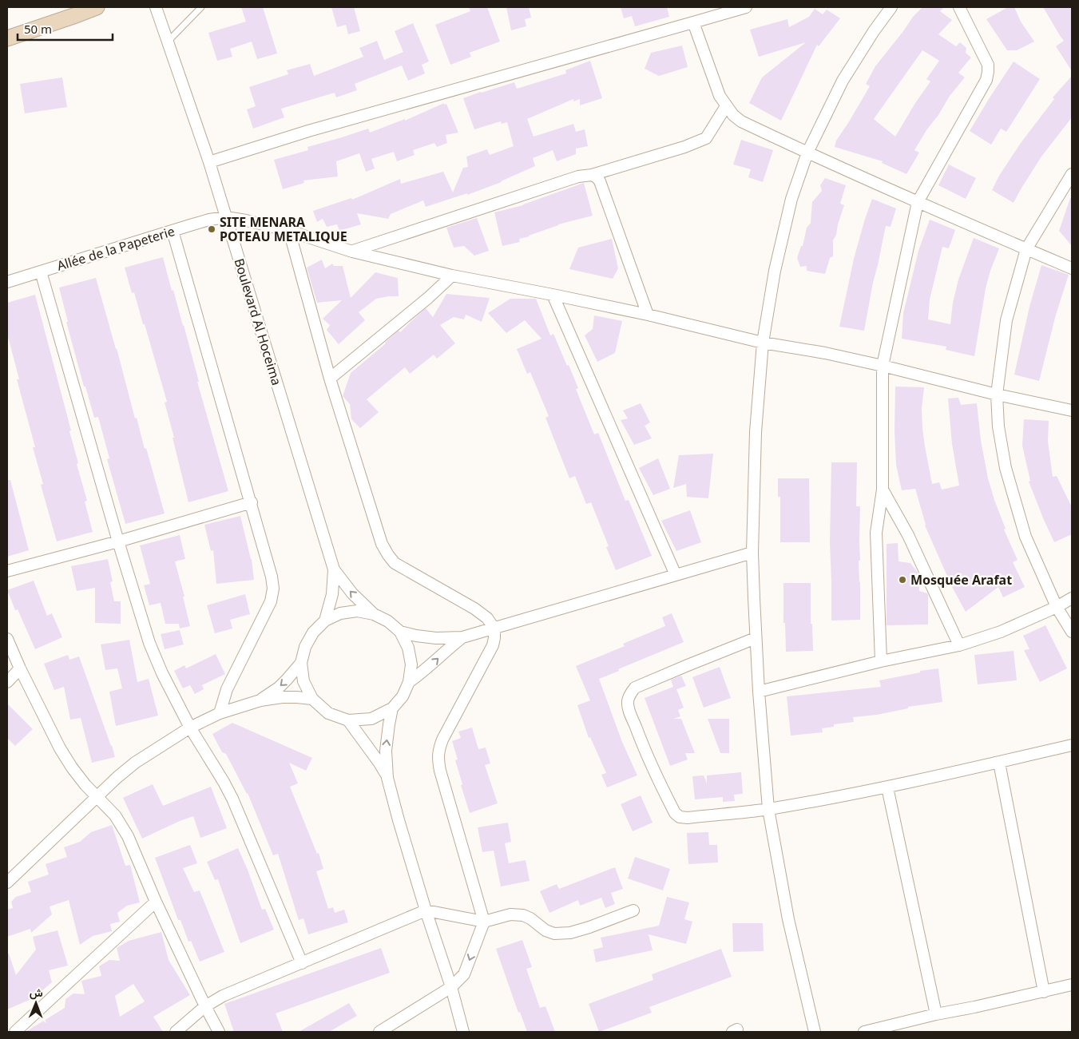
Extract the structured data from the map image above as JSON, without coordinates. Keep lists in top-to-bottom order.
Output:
{
  "streets": {
    "street": ["Allée de la Papeterie", "Boulevard Al Hoceima"]
  },
  "crossings": [
    ["Allée de la Papeterie", "Boulevard Al Hoceima"]
  ],
  "places": ["SITE MENARA POTEAU METALIQUE", "Mosquée Arafat"],
  "scale_bar": "50 m",
  "north": "top"
}
